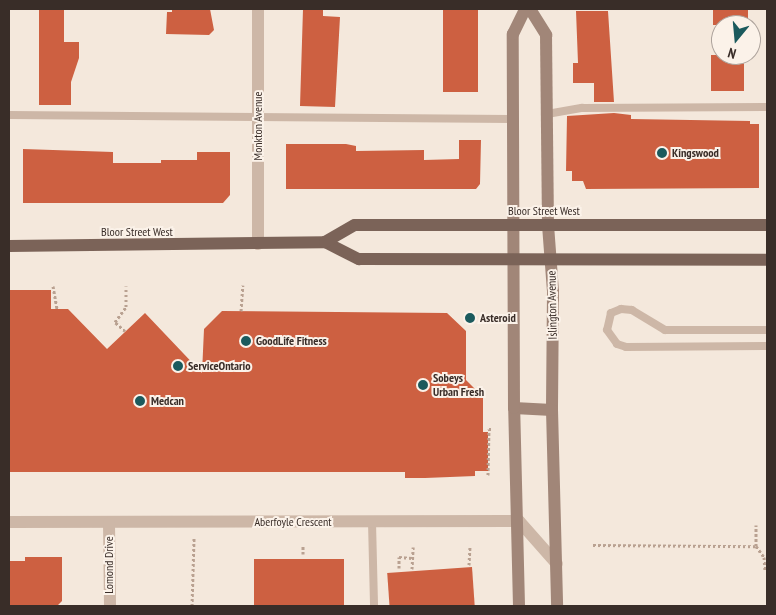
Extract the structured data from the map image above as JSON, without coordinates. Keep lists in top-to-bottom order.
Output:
{
  "streets": {
    "main road": ["Bloor Street West", "Islington Avenue"],
    "street": ["Monkton Avenue", "Aberfoyle Crescent", "Lomond Drive"]
  },
  "crossings": [
    ["Monkton Avenue", "Bloor Street West"],
    ["Bloor Street West", "Islington Avenue"],
    ["Aberfoyle Crescent", "Lomond Drive"]
  ],
  "places": [
    "Kingswood",
    "Asteroid",
    "GoodLife Fitness",
    "ServiceOntario",
    "Sobeys Urban Fresh",
    "Medcan"
  ],
  "north": "bottom"
}
